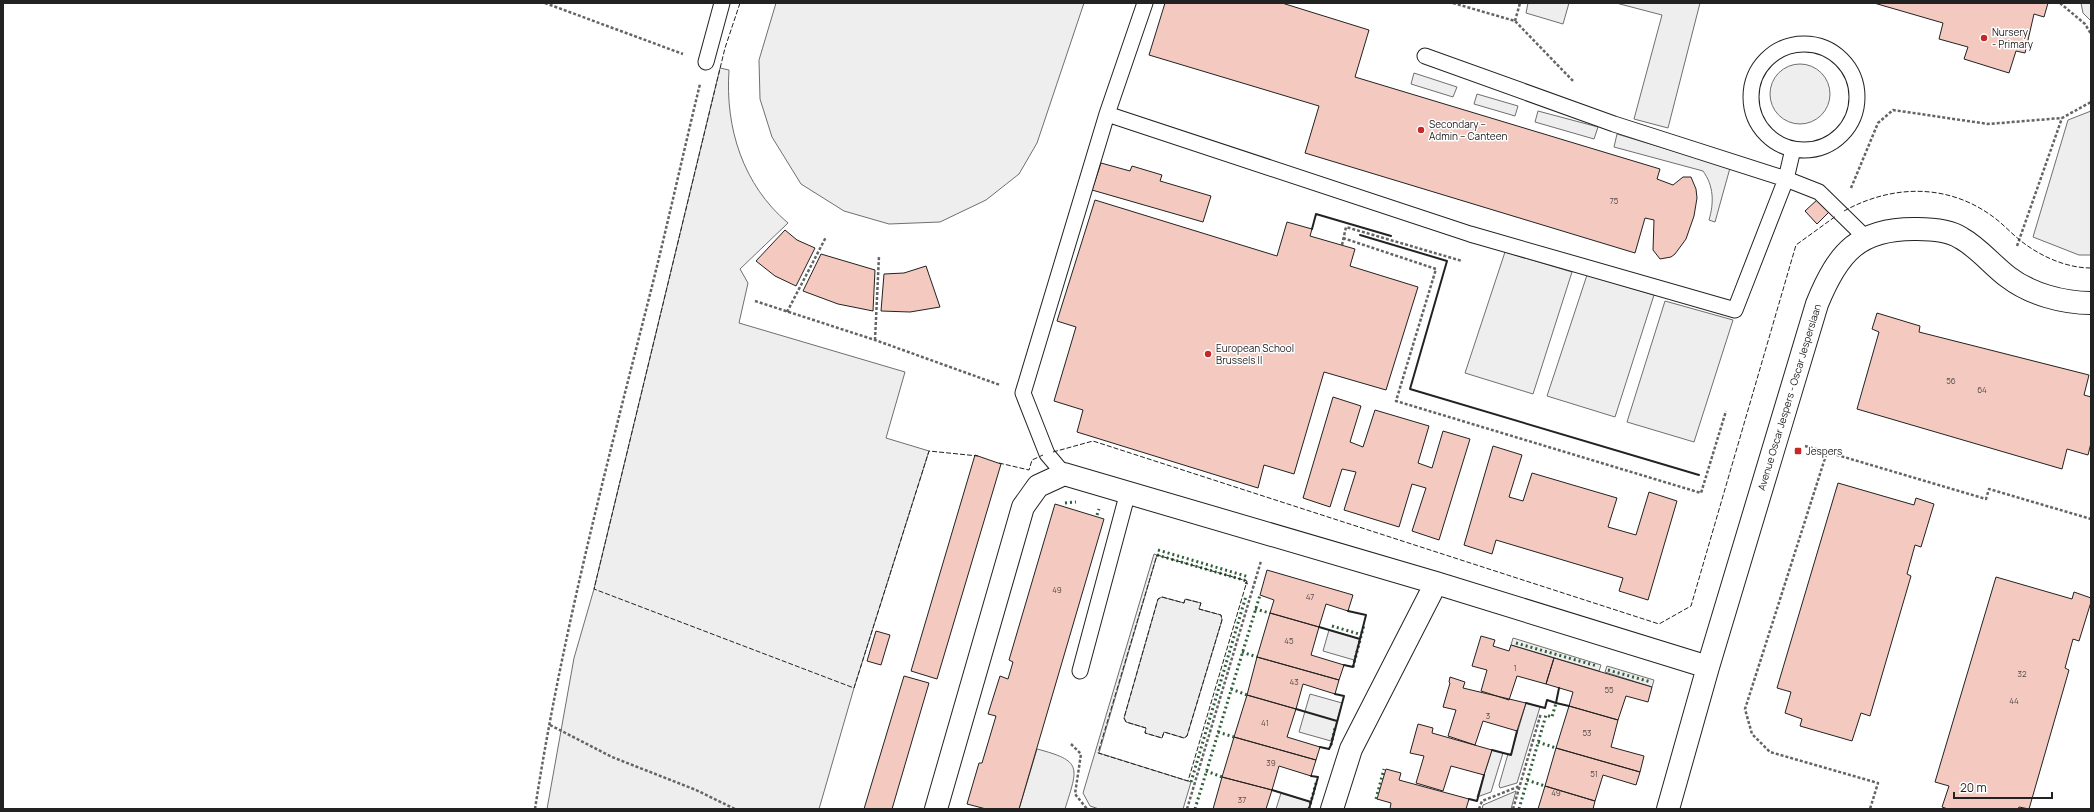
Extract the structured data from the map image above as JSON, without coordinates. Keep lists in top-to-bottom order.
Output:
{
  "streets": {
    "street": ["Avenue Oscar Jespers - Oscar Jesperslaan"]
  },
  "places": {
    "other": ["Nursery - Primary", "Secondary – Admin – Canteen", "European School Brussels II"],
    "transit": ["Jespers"]
  },
  "house_numbers": [
    "75",
    "56",
    "64",
    "49",
    "47",
    "45",
    "1",
    "32",
    "43",
    "55",
    "44",
    "3",
    "41",
    "53",
    "39",
    "51",
    "49",
    "37"
  ],
  "scale_bar": "20 m"
}
